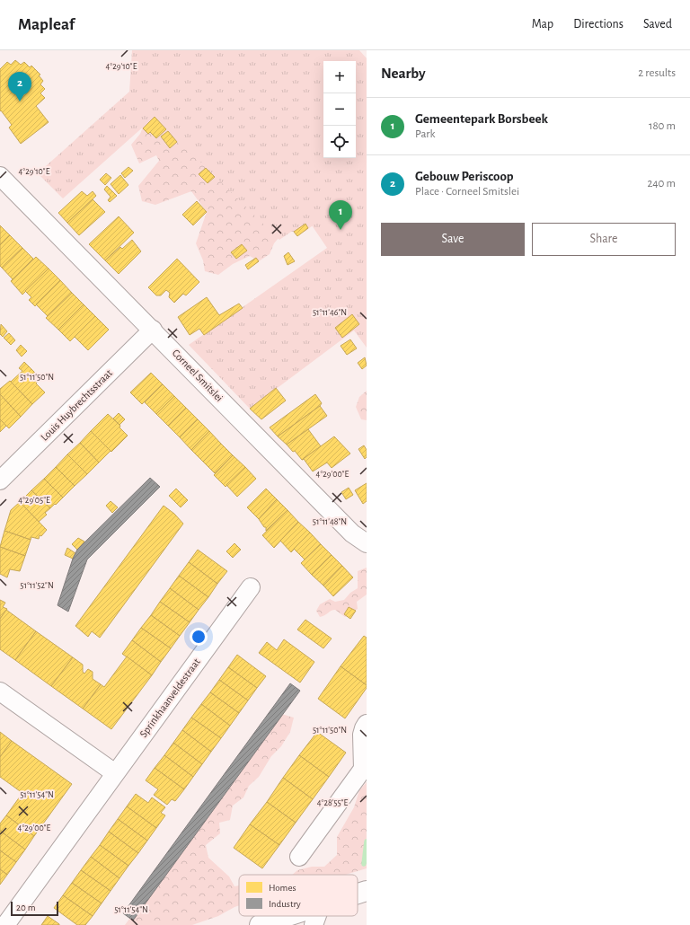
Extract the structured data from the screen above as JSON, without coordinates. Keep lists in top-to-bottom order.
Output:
{
  "streets": {
    "street": ["Corneel Smitslei", "Louis Huybrechtsstraat", "Sprinkhaanveldestraat"]
  },
  "crossings": [
    ["Corneel Smitslei", "Louis Huybrechtsstraat"]
  ],
  "legend": ["Homes", "Industry"],
  "scale_bar": "20 m",
  "page": {
    "header": "Mapleaf",
    "nav": ["Map", "Directions", "Saved"],
    "heading": ["Nearby", "2 results"],
    "map_buttons": ["+", "−"],
    "pins": ["2", "1"],
    "list": [
      {
        "mark": "1",
        "name": "Gemeentepark Borsbeek",
        "note": "Park",
        "value": "180 m"
      },
      {
        "mark": "2",
        "name": "Gebouw Periscoop",
        "note": "Place · Corneel Smitslei",
        "value": "240 m"
      }
    ],
    "buttons": ["Save", "Share"],
    "scale": "20 m"
  },
  "coordinates": [
    "4°29'10\"E",
    "51°11'46\"N",
    "51°11'50\"N",
    "4°29'00\"E",
    "4°29'05\"E",
    "51°11'48\"N",
    "51°11'52\"N",
    "51°11'54\"N",
    "4°28'55\"E"
  ]
}
